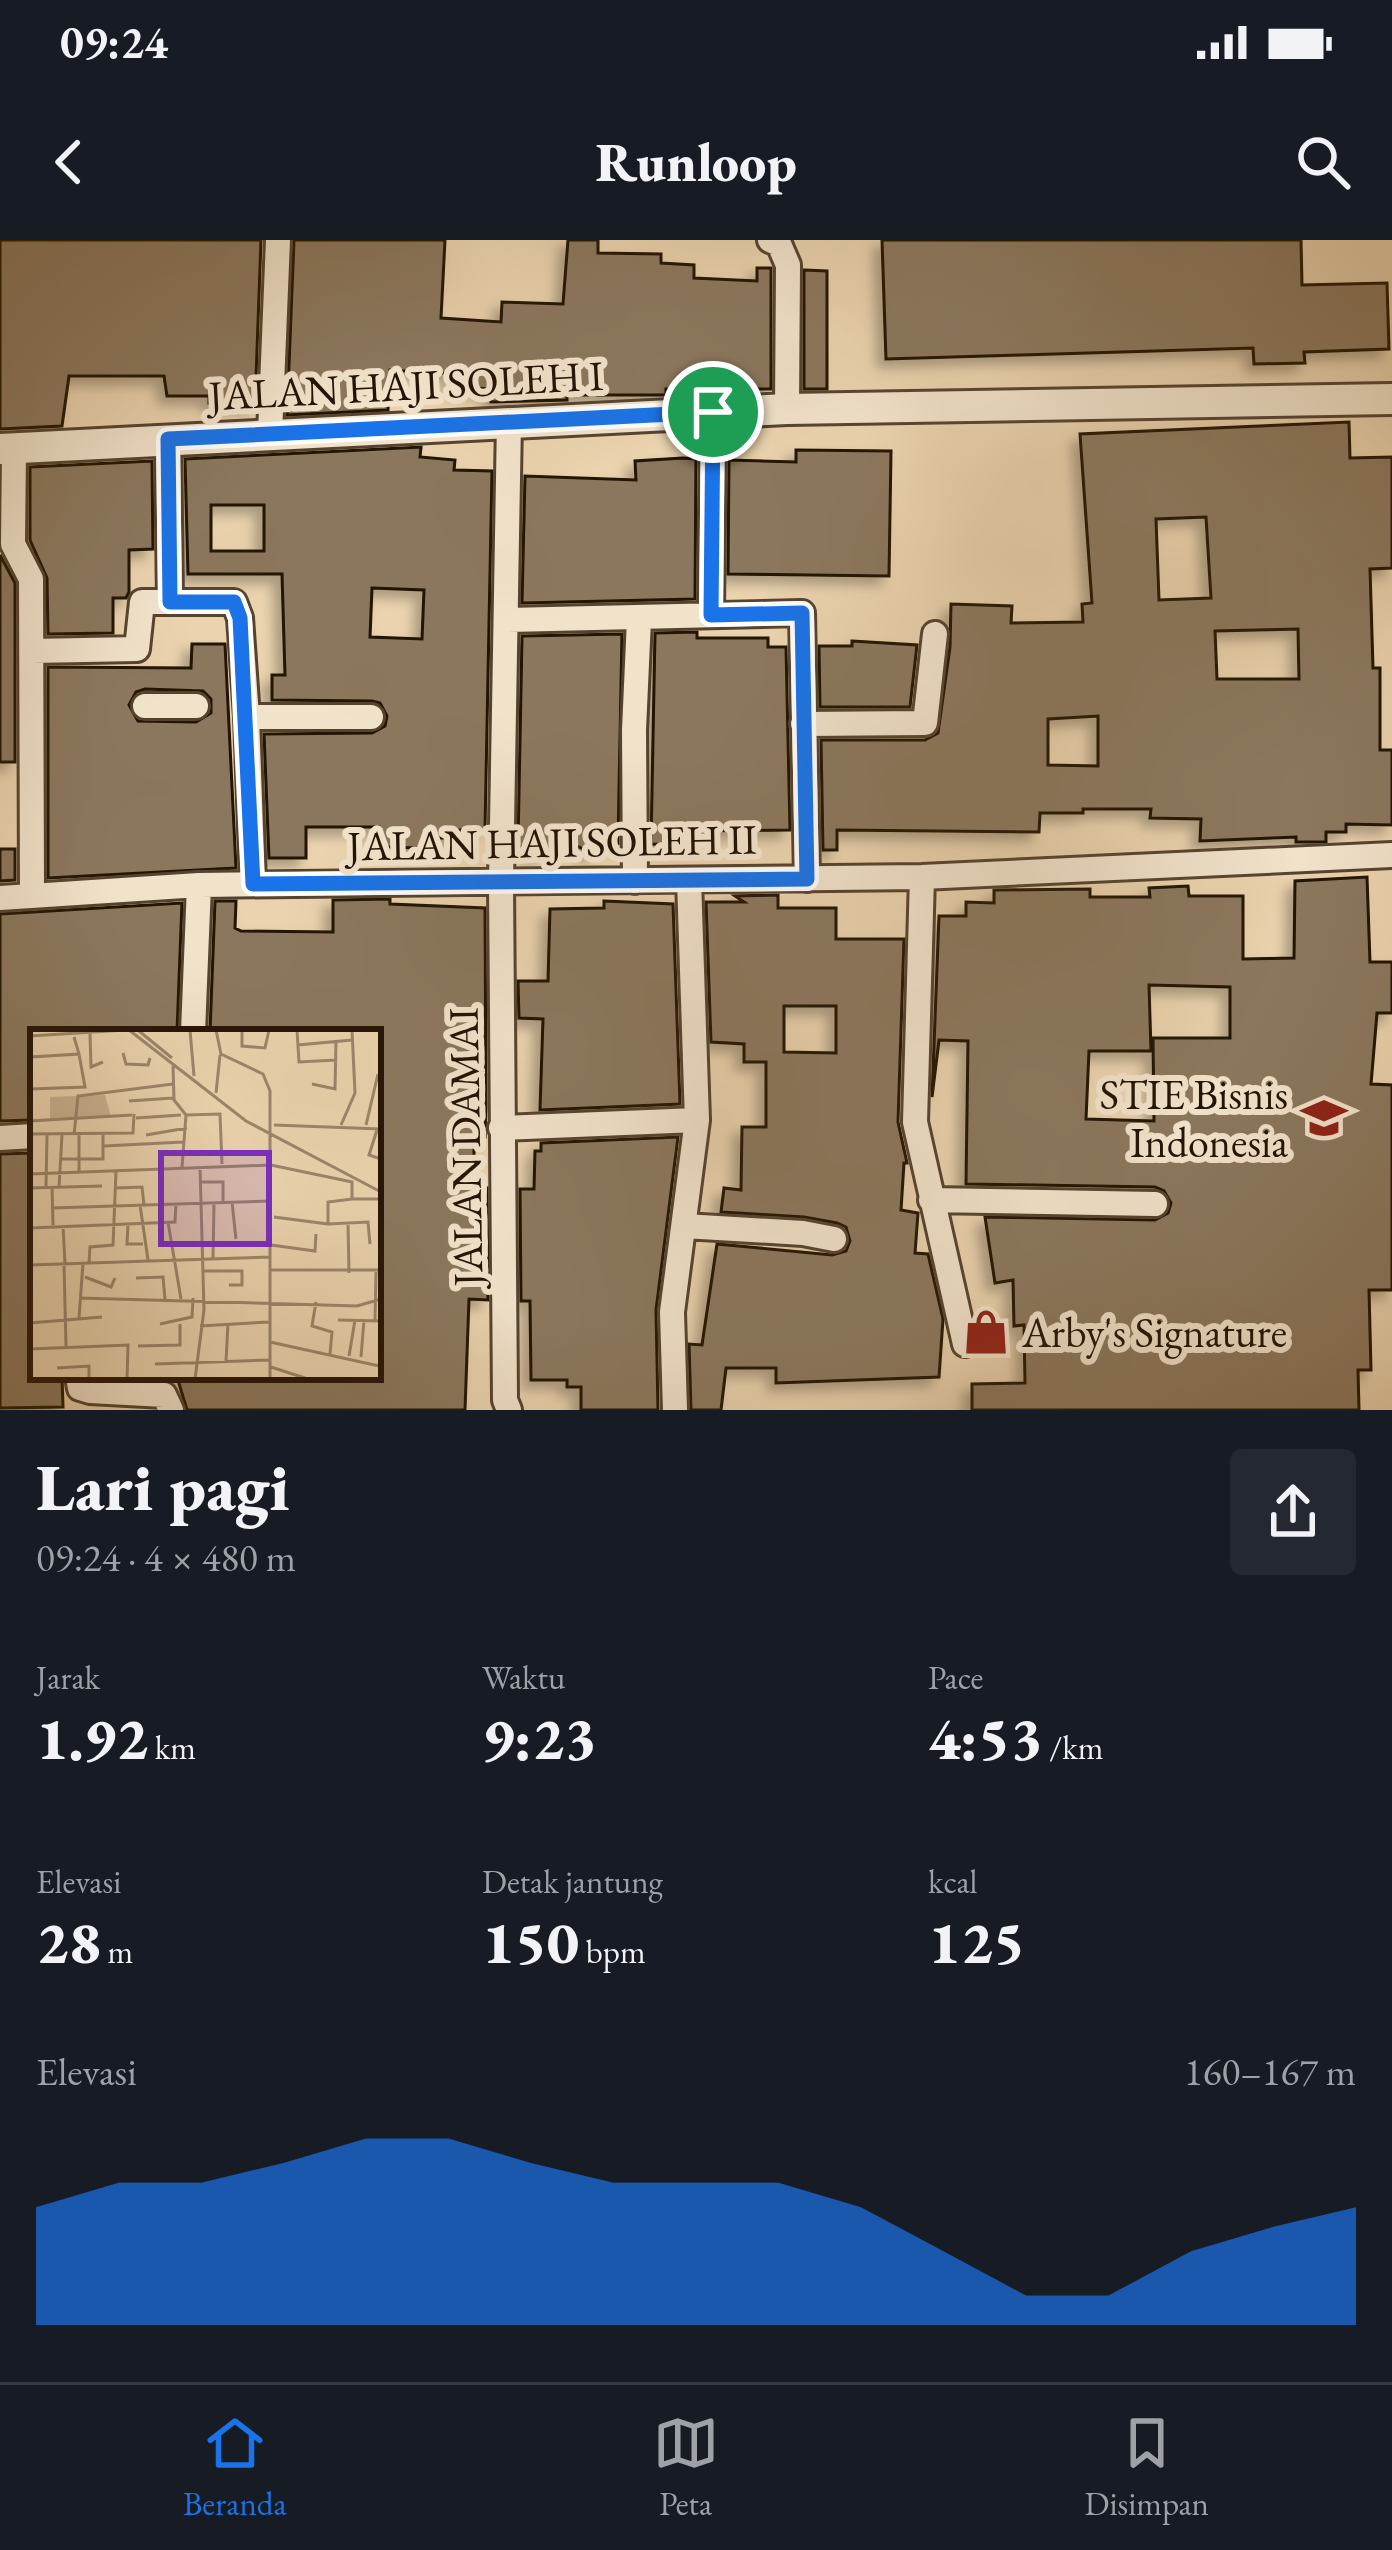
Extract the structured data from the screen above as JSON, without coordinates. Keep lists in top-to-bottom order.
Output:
{
  "streets": {
    "street": ["JALAN HAJI SOLEH I", "JALAN HAJI SOLEH II", "JALAN DAMAI"]
  },
  "crossings": [
    ["JALAN HAJI SOLEH I", "JALAN DAMAI"],
    ["JALAN HAJI SOLEH II", "JALAN DAMAI"]
  ],
  "places": {
    "school or university": ["STIE Bisnis Indonesia"],
    "shop": ["Arby's Signature"]
  },
  "page": {
    "status": "09:24",
    "header": "Runloop",
    "heading": ["Lari pagi", "09:24 · 4 × 480 m"],
    "stats": [
      ["Jarak", "1.92 km"],
      ["Waktu", "9:23"],
      ["Pace", "4:53 /km"],
      ["Elevasi", "28 m"],
      ["Detak jantung", "150 bpm"],
      ["kcal", "125"]
    ],
    "chart": ["Elevasi", "160–167 m"],
    "tabs": ["Beranda", "Peta", "Disimpan"]
  }
}
